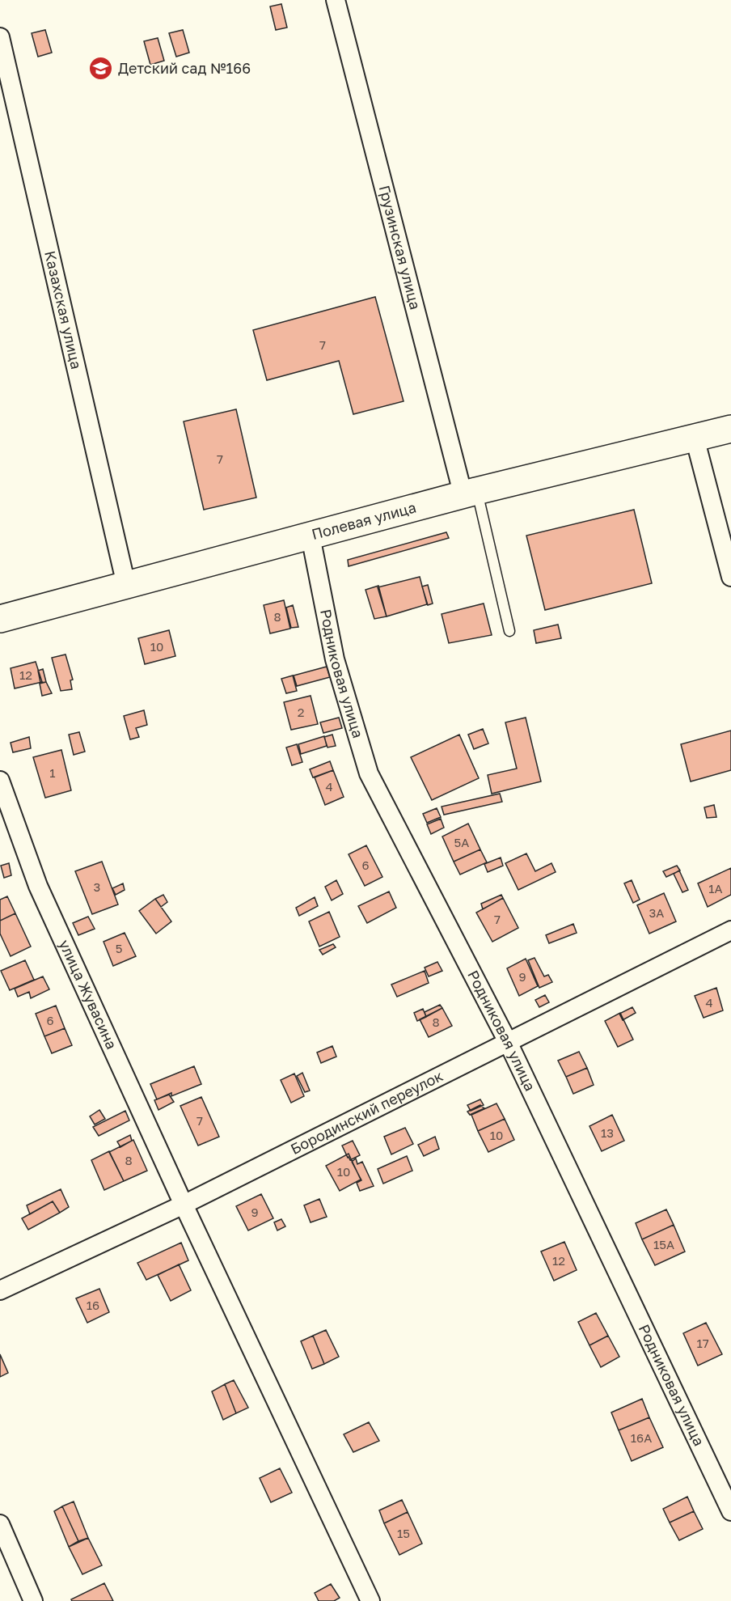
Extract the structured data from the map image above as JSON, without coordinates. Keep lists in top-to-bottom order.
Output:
{
  "streets": {
    "street": [
      "Грузинская улица",
      "Казахская улица",
      "Полевая улица",
      "Родниковая улица",
      "улица Жувасина",
      "Бородинский переулок"
    ]
  },
  "crossings": [
    ["Грузинская улица", "Полевая улица"],
    ["Казахская улица", "Полевая улица"],
    ["Полевая улица", "Родниковая улица"],
    ["Родниковая улица", "Бородинский переулок"],
    ["улица Жувасина", "Бородинский переулок"]
  ],
  "places": {
    "school or university": ["Детский сад №166"]
  },
  "house_numbers": [
    "7",
    "7",
    "8",
    "10",
    "12",
    "2",
    "1",
    "4",
    "5А",
    "6",
    "3",
    "1А",
    "3А",
    "7",
    "5",
    "9",
    "4",
    "6",
    "8",
    "7",
    "13",
    "10",
    "8",
    "10",
    "9",
    "15А",
    "12",
    "16",
    "17",
    "16А",
    "15"
  ]
}
